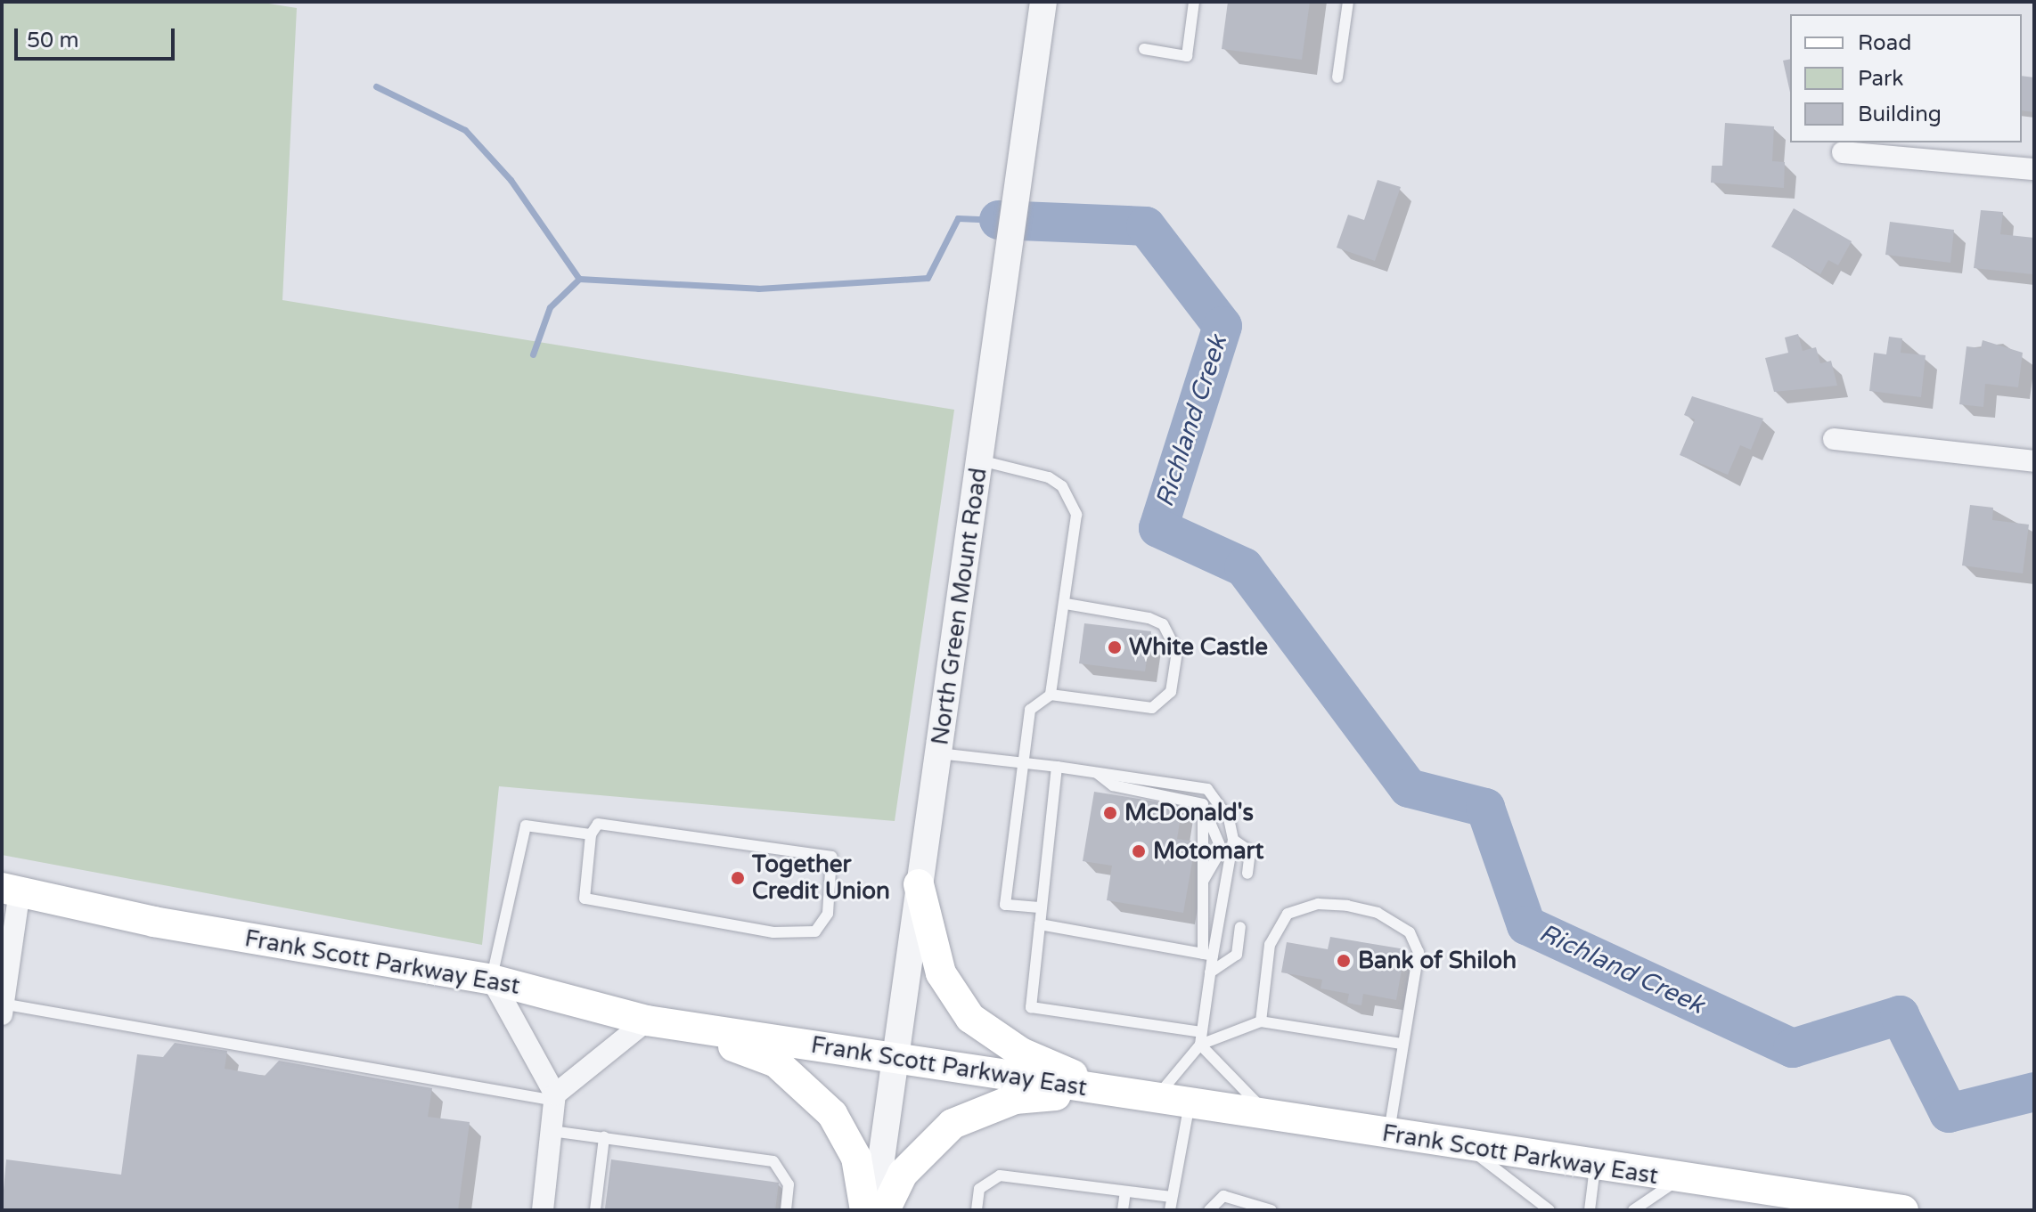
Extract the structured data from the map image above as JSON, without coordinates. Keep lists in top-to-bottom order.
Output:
{
  "streets": {
    "main road": ["Frank Scott Parkway East"],
    "street": ["North Green Mount Road"]
  },
  "crossings": [
    ["North Green Mount Road", "Frank Scott Parkway East"]
  ],
  "water": ["Richland Creek"],
  "places": [
    "White Castle",
    "McDonald's",
    "Motomart",
    "Together Credit Union",
    "Bank of Shiloh"
  ],
  "legend": ["Road", "Park", "Building"],
  "scale_bar": "50 m"
}
